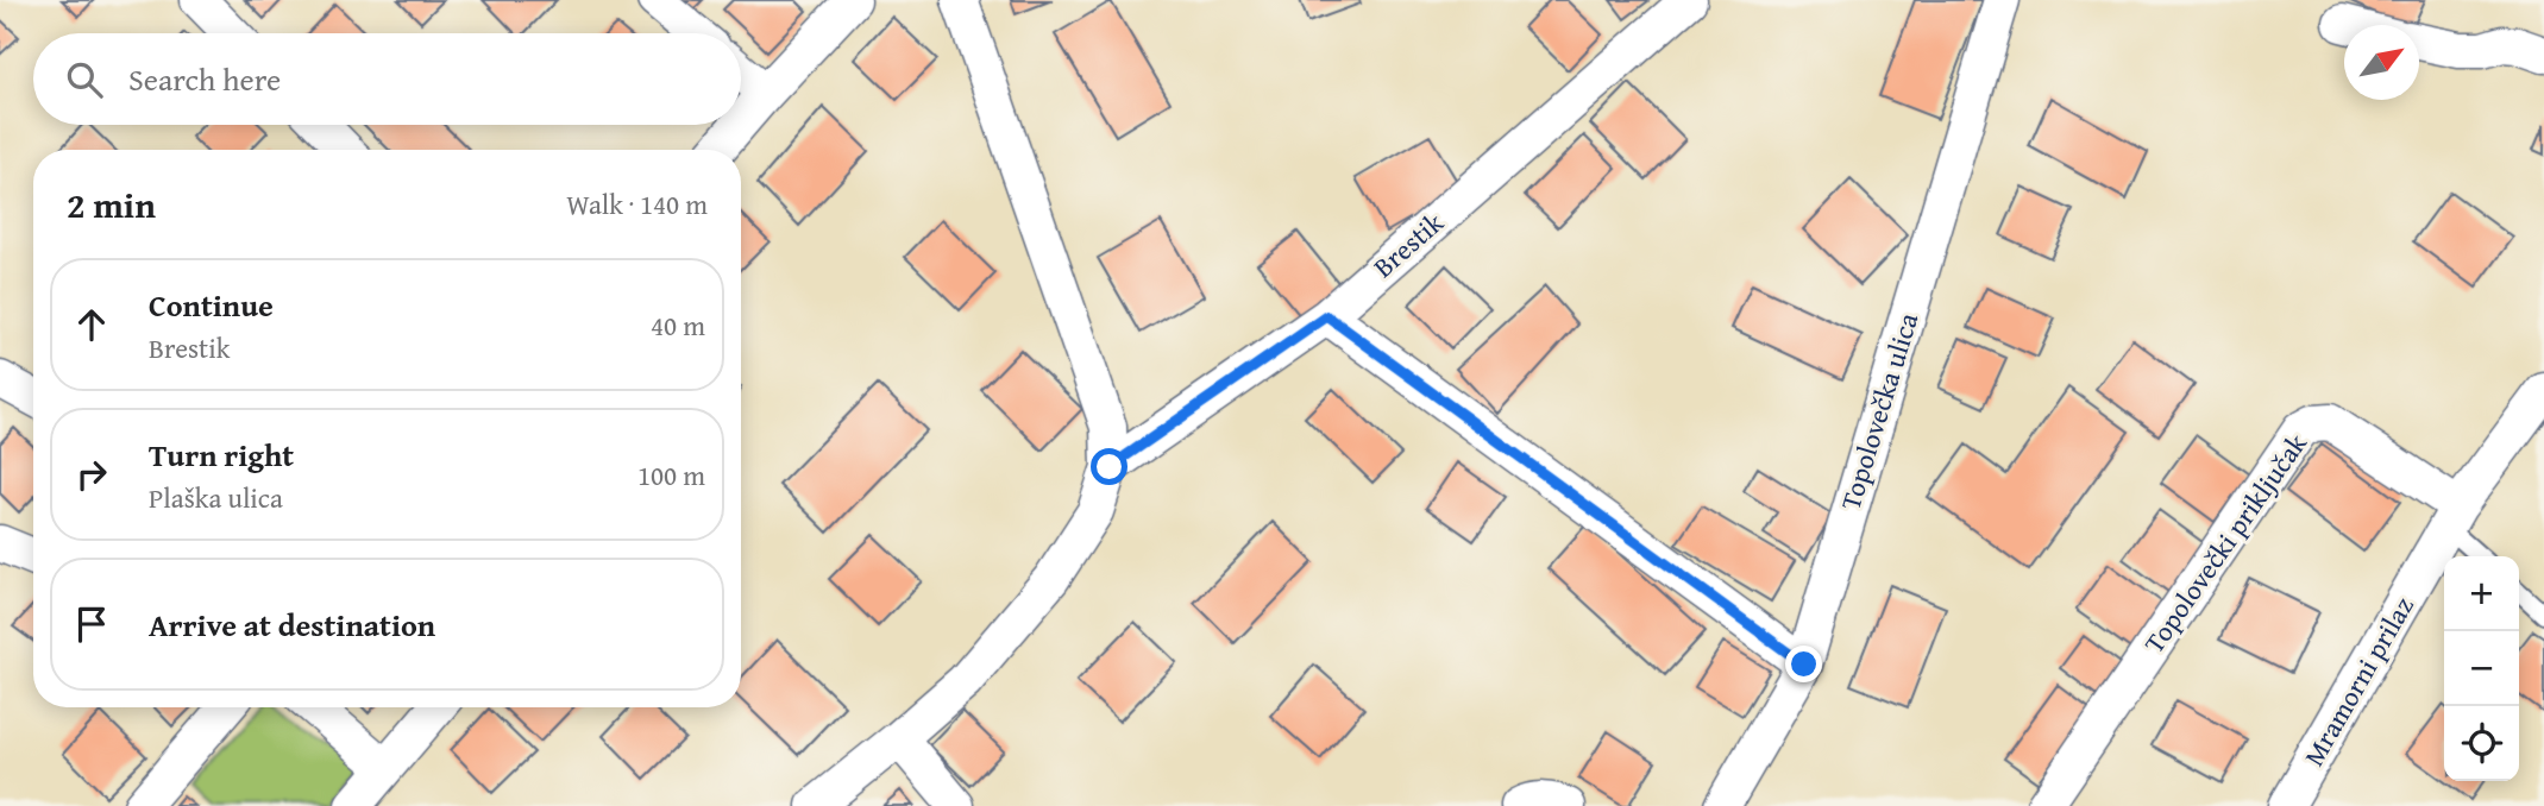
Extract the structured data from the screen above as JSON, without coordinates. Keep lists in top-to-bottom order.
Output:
{
  "streets": {
    "street": [
      "Brestik",
      "Topolovečka ulica",
      "Topolovečki priključak",
      "Mramorni prilaz"
    ]
  },
  "crossings": [
    ["Topolovečki priključak", "Mramorni prilaz"]
  ],
  "north": "top right",
  "page": {
    "search": "Search here",
    "heading": ["2 min", "Walk · 140 m"],
    "list": [
      ["Continue", "Brestik", "40 m"],
      ["Turn right", "Plaška ulica", "100 m"],
      "Arrive at destination"
    ],
    "map_buttons": ["+", "−"]
  }
}
